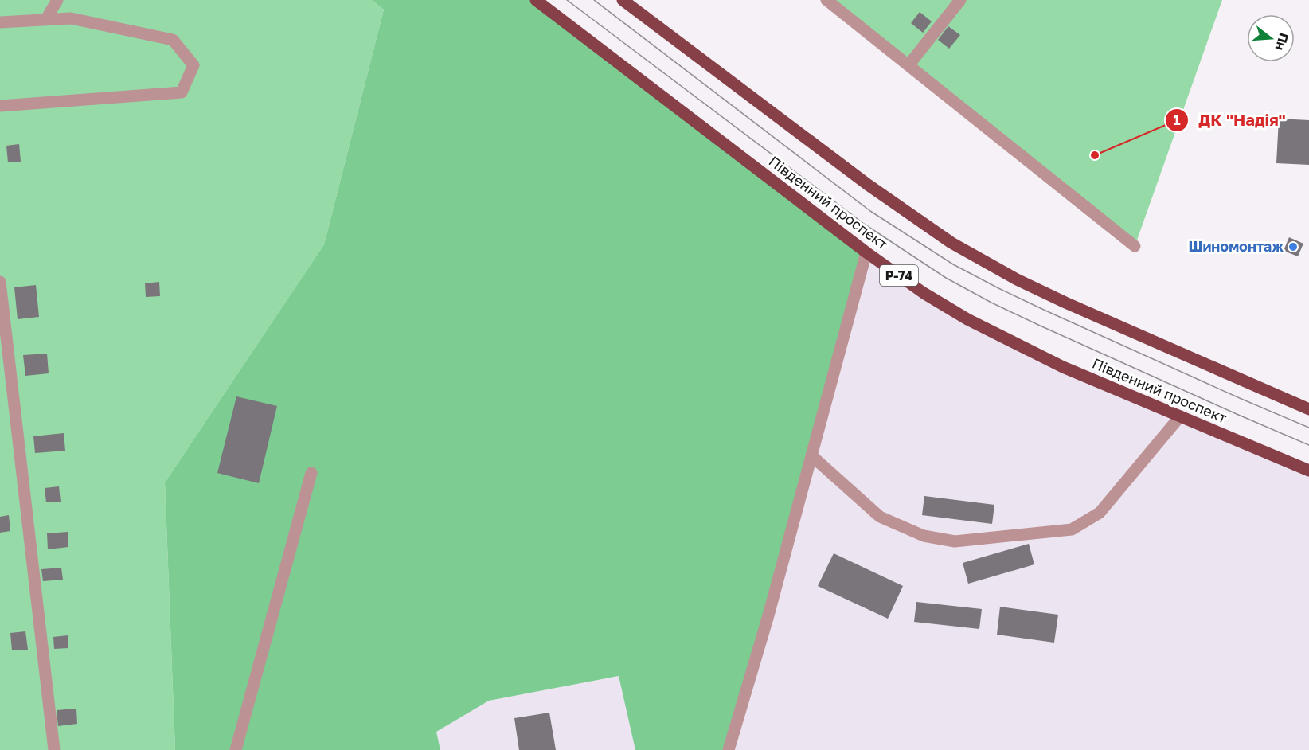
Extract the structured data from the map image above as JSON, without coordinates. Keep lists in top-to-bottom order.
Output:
{
  "streets": {
    "main road": ["Південний проспект", "Р-74"]
  },
  "places": ["ДК \"Надія\"", "Шиномонтаж"],
  "north": "right"
}
